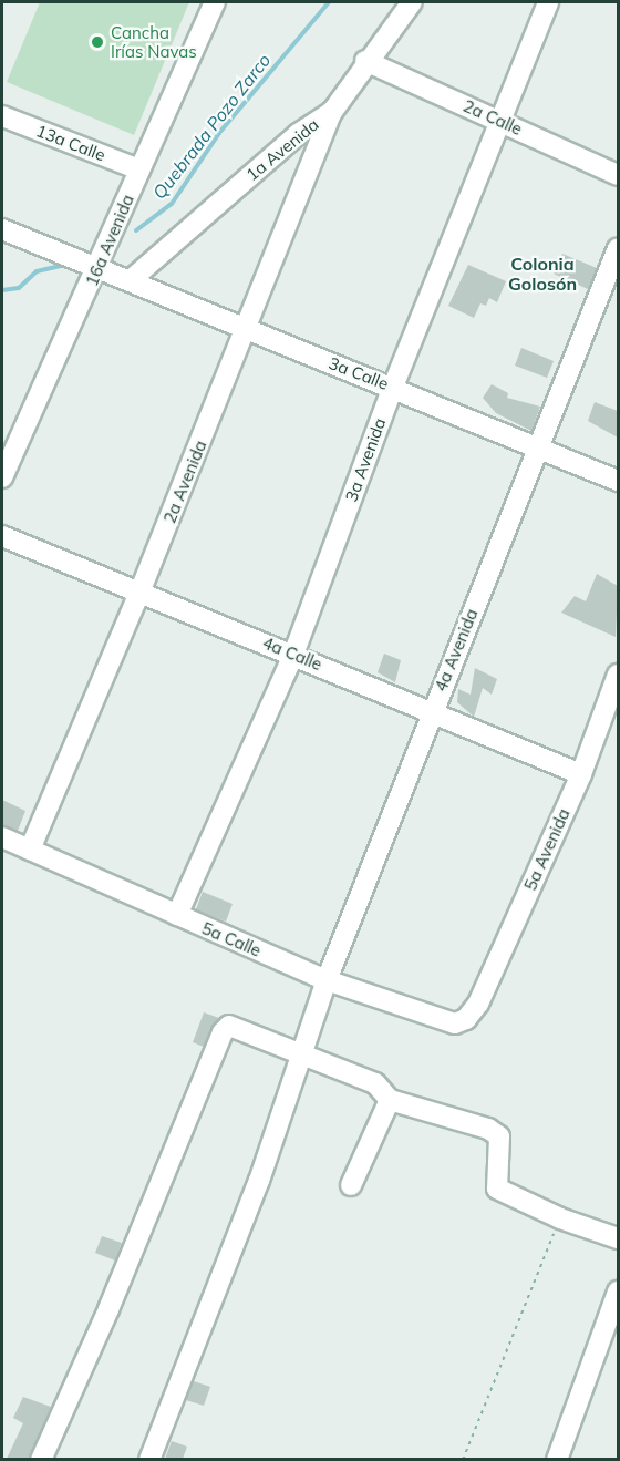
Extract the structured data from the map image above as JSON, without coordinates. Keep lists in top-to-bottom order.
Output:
{
  "streets": {
    "street": [
      "2a Calle",
      "13a Calle",
      "1a Avenida",
      "16a Avenida",
      "3a Calle",
      "3a Avenida",
      "2a Avenida",
      "4a Avenida",
      "4a Calle",
      "5a Avenida",
      "5a Calle"
    ]
  },
  "crossings": [
    ["2a Calle", "1a Avenida"],
    ["2a Calle", "3a Avenida"],
    ["13a Calle", "16a Avenida"],
    ["1a Avenida", "3a Calle"],
    ["1a Avenida", "2a Avenida"],
    ["16a Avenida", "3a Calle"],
    ["3a Calle", "3a Avenida"],
    ["3a Calle", "2a Avenida"],
    ["3a Calle", "4a Avenida"],
    ["3a Avenida", "4a Calle"],
    ["3a Avenida", "5a Calle"],
    ["2a Avenida", "4a Calle"],
    ["2a Avenida", "5a Calle"],
    ["4a Avenida", "4a Calle"],
    ["4a Avenida", "5a Calle"],
    ["4a Calle", "5a Avenida"],
    ["5a Avenida", "5a Calle"]
  ],
  "districts": ["Colonia Golosón"],
  "water": ["Quebrada Pozo Zarco"],
  "places": ["Cancha Irías Navas"]
}
